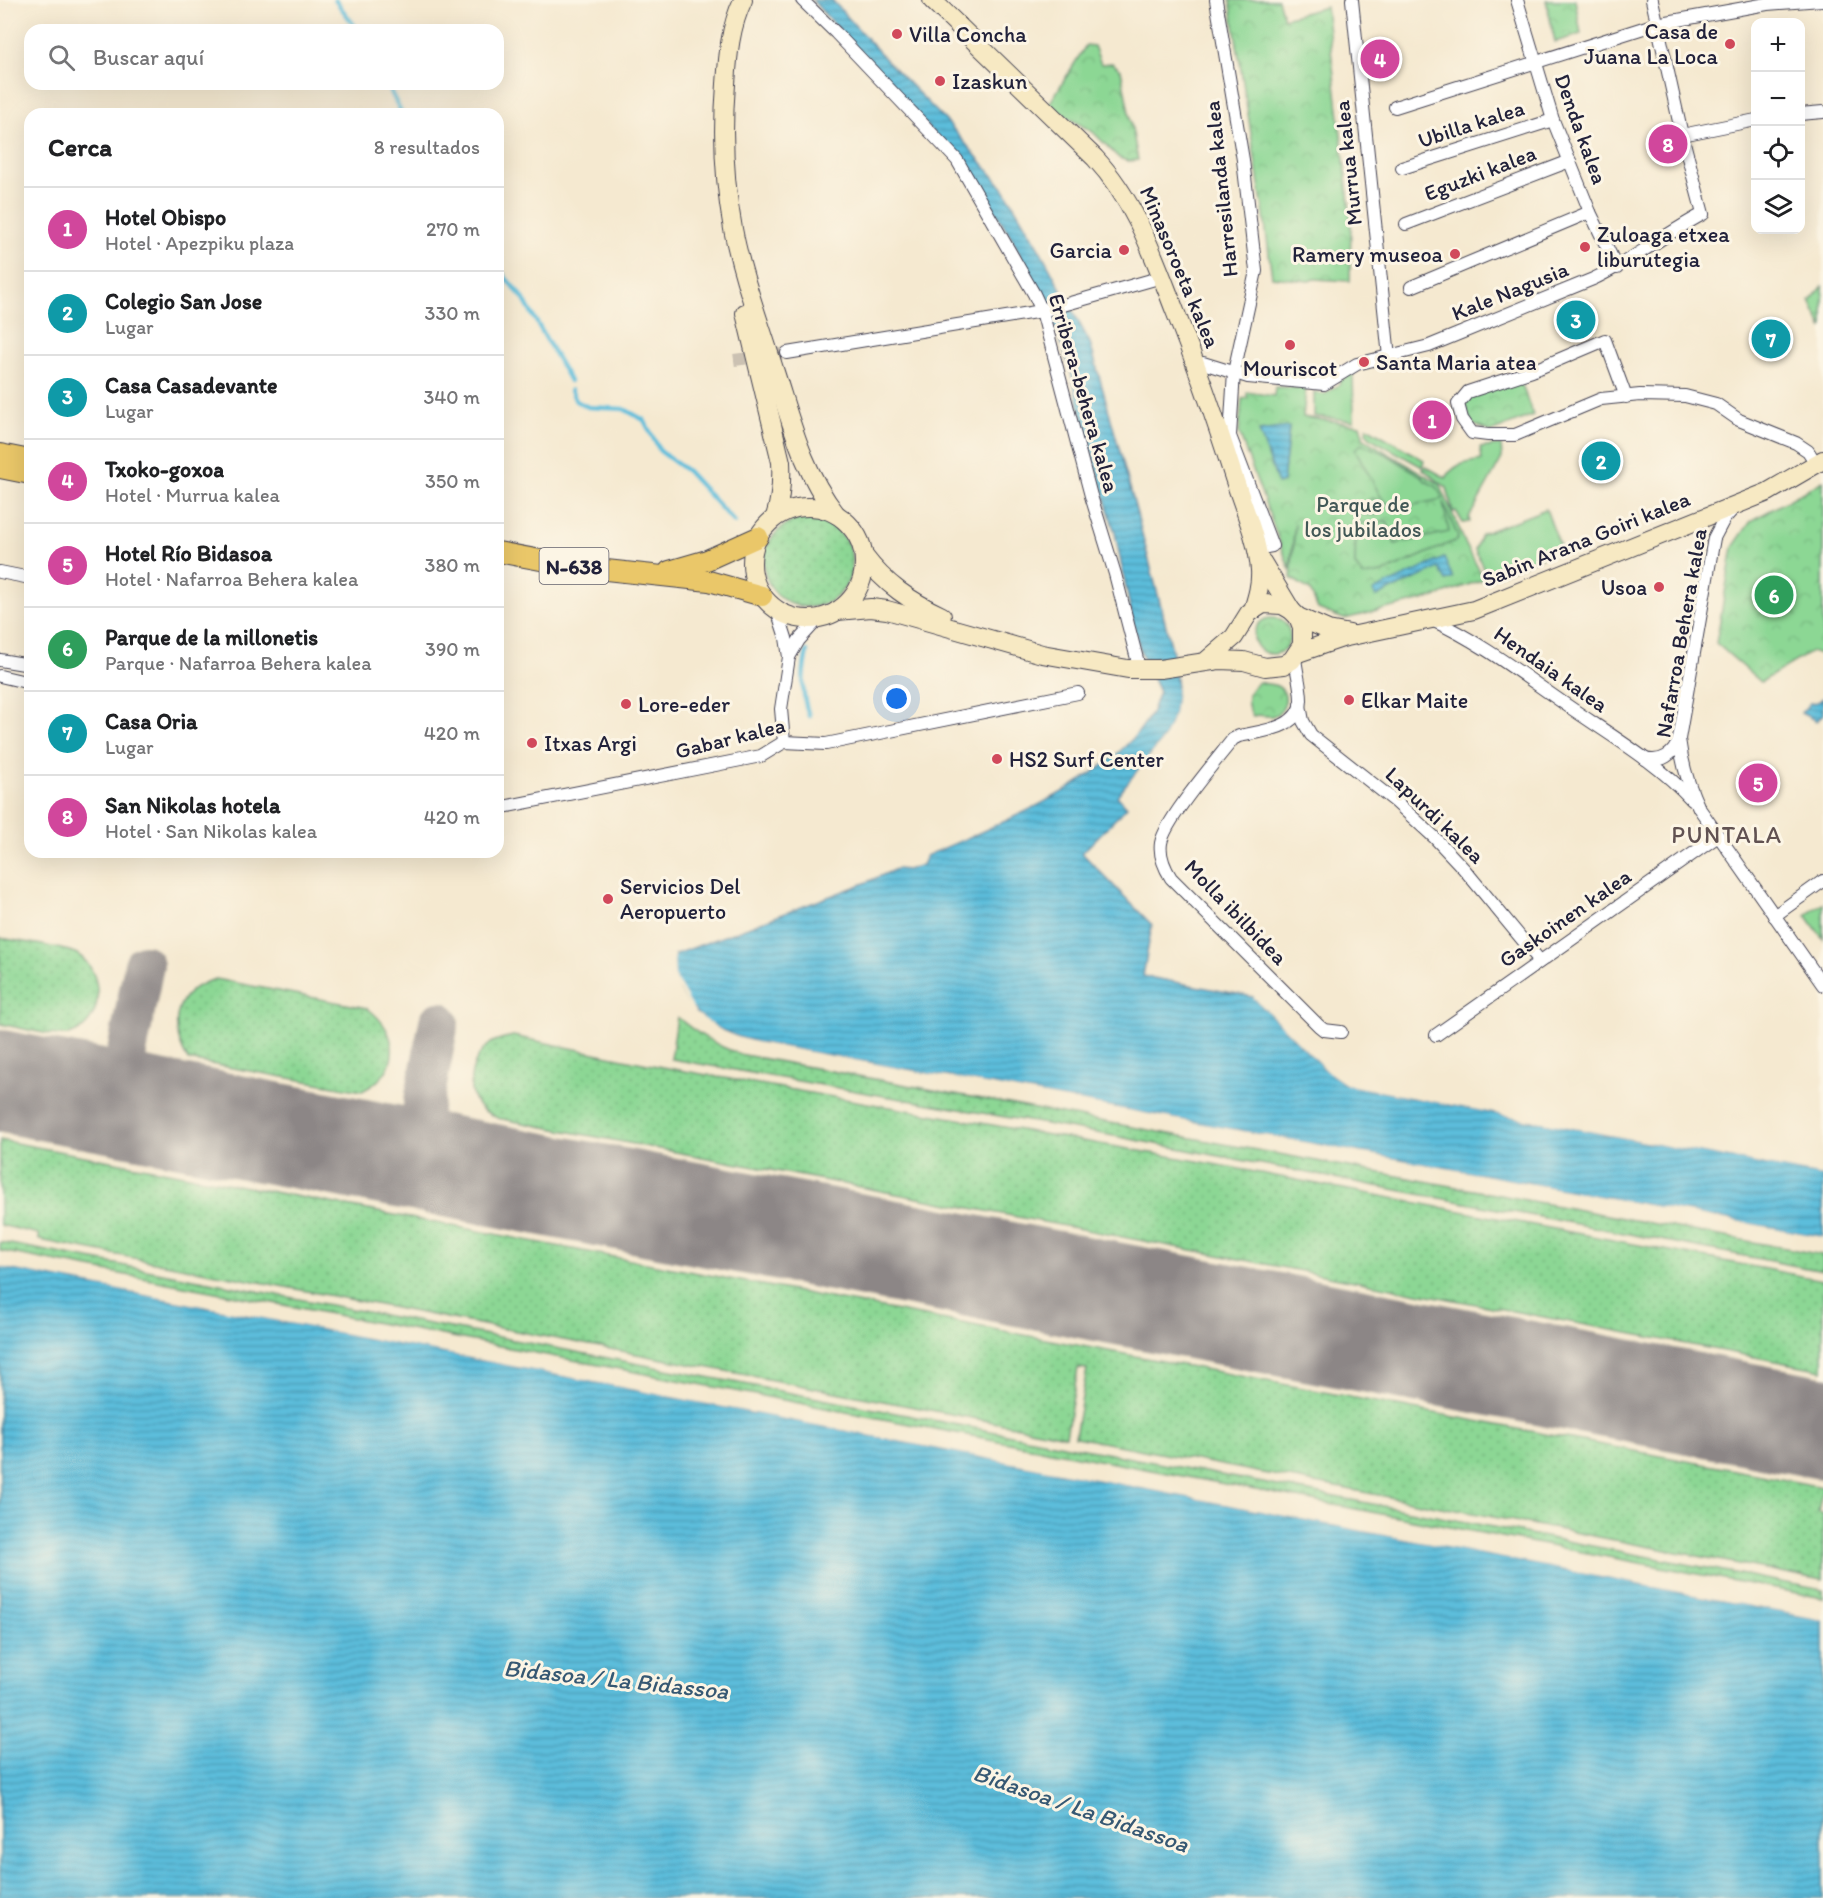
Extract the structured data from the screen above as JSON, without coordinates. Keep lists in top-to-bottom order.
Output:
{
  "streets": {
    "main road": ["Minasoroeta kalea", "Sabin Arana Goiri kalea", "N-638"],
    "street": [
      "Ubilla kalea",
      "Denda kalea",
      "Murrua kalea",
      "Eguzki kalea",
      "Harresilanda kalea",
      "Kale Nagusia",
      "Erribera-behera kalea",
      "Nafarroa Behera kalea",
      "Hendaia kalea",
      "Gabar kalea",
      "Lapurdi kalea",
      "Molla ibilbidea",
      "Gaskoinen kalea"
    ]
  },
  "crossings": [
    ["Ubilla kalea", "Denda kalea"],
    ["Denda kalea", "Eguzki kalea"],
    ["Denda kalea", "Kale Nagusia"],
    ["Murrua kalea", "Kale Nagusia"],
    ["Harresilanda kalea", "Minasoroeta kalea"],
    ["Harresilanda kalea", "Kale Nagusia"],
    ["Minasoroeta kalea", "Kale Nagusia"],
    ["Minasoroeta kalea", "Sabin Arana Goiri kalea"],
    ["Sabin Arana Goiri kalea", "Nafarroa Behera kalea"],
    ["Sabin Arana Goiri kalea", "Hendaia kalea"],
    ["Nafarroa Behera kalea", "Hendaia kalea"],
    ["Nafarroa Behera kalea", "Gaskoinen kalea"],
    ["Lapurdi kalea", "Molla ibilbidea"],
    ["Lapurdi kalea", "Gaskoinen kalea"]
  ],
  "districts": ["PUNTALA"],
  "water": ["Bidasoa / La Bidassoa"],
  "parks": ["Parque de los jubilados"],
  "places": [
    "Villa Concha",
    "Casa de Juana La Loca",
    "Izaskun",
    "Zuloaga etxea liburutegia",
    "Garcia",
    "Ramery museoa",
    "Mouriscot",
    "Santa Maria atea",
    "Usoa",
    "Elkar Maite",
    "Lore-eder",
    "Itxas Argi",
    "HS2 Surf Center",
    "Servicios Del Aeropuerto"
  ],
  "page": {
    "map_buttons": ["+", "−"],
    "search": "Buscar aquí",
    "pins": [
      "4",
      "8",
      "3",
      "7",
      "1",
      "2",
      "6",
      "5"
    ],
    "heading": ["Cerca", "8 resultados"],
    "list": [
      {
        "mark": "1",
        "name": "Hotel Obispo",
        "note": "Hotel · Apezpiku plaza",
        "value": "270 m"
      },
      {
        "mark": "2",
        "name": "Colegio San Jose",
        "note": "Lugar",
        "value": "330 m"
      },
      {
        "mark": "3",
        "name": "Casa Casadevante",
        "note": "Lugar",
        "value": "340 m"
      },
      {
        "mark": "4",
        "name": "Txoko-goxoa",
        "note": "Hotel · Murrua kalea",
        "value": "350 m"
      },
      {
        "mark": "5",
        "name": "Hotel Río Bidasoa",
        "note": "Hotel · Nafarroa Behera kalea",
        "value": "380 m"
      },
      {
        "mark": "6",
        "name": "Parque de la millonetis",
        "note": "Parque · Nafarroa Behera kalea",
        "value": "390 m"
      },
      {
        "mark": "7",
        "name": "Casa Oria",
        "note": "Lugar",
        "value": "420 m"
      },
      {
        "mark": "8",
        "name": "San Nikolas hotela",
        "note": "Hotel · San Nikolas kalea",
        "value": "420 m"
      }
    ]
  }
}
